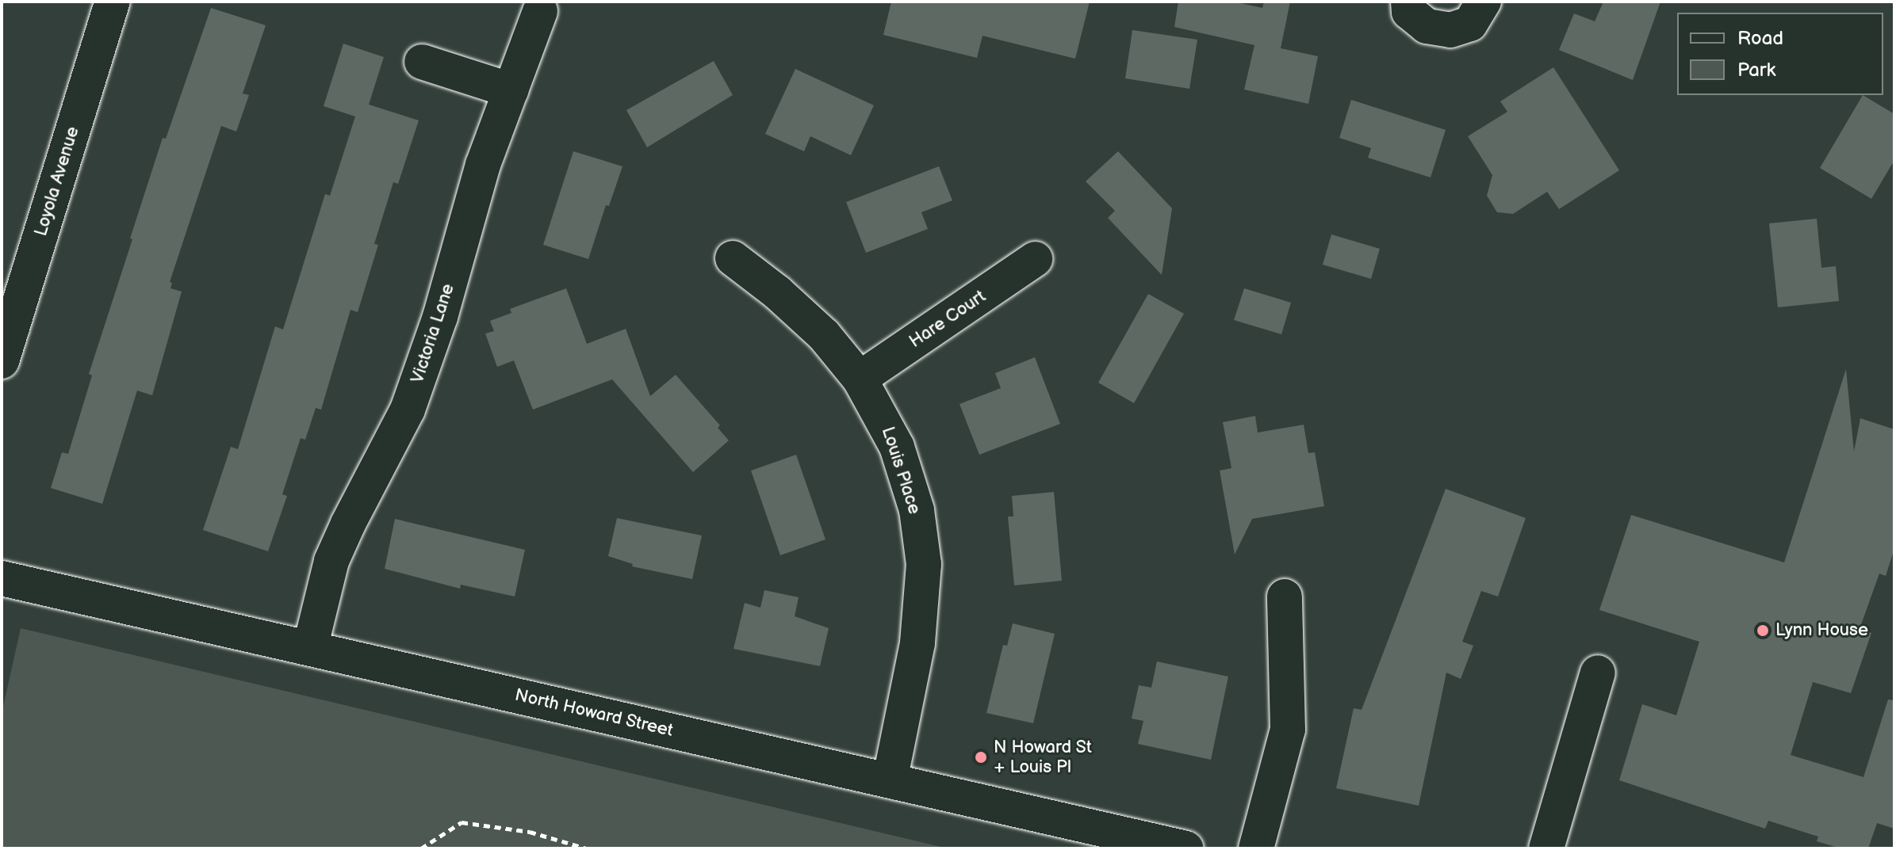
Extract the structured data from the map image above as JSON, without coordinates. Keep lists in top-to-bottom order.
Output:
{
  "streets": {
    "street": [
      "Loyola Avenue",
      "Hare Court",
      "Victoria Lane",
      "Louis Place",
      "North Howard Street"
    ]
  },
  "crossings": [
    ["Hare Court", "Louis Place"],
    ["Victoria Lane", "North Howard Street"],
    ["Louis Place", "North Howard Street"]
  ],
  "places": ["Lynn House", "N Howard St + Louis Pl"],
  "legend": ["Road", "Park"]
}
